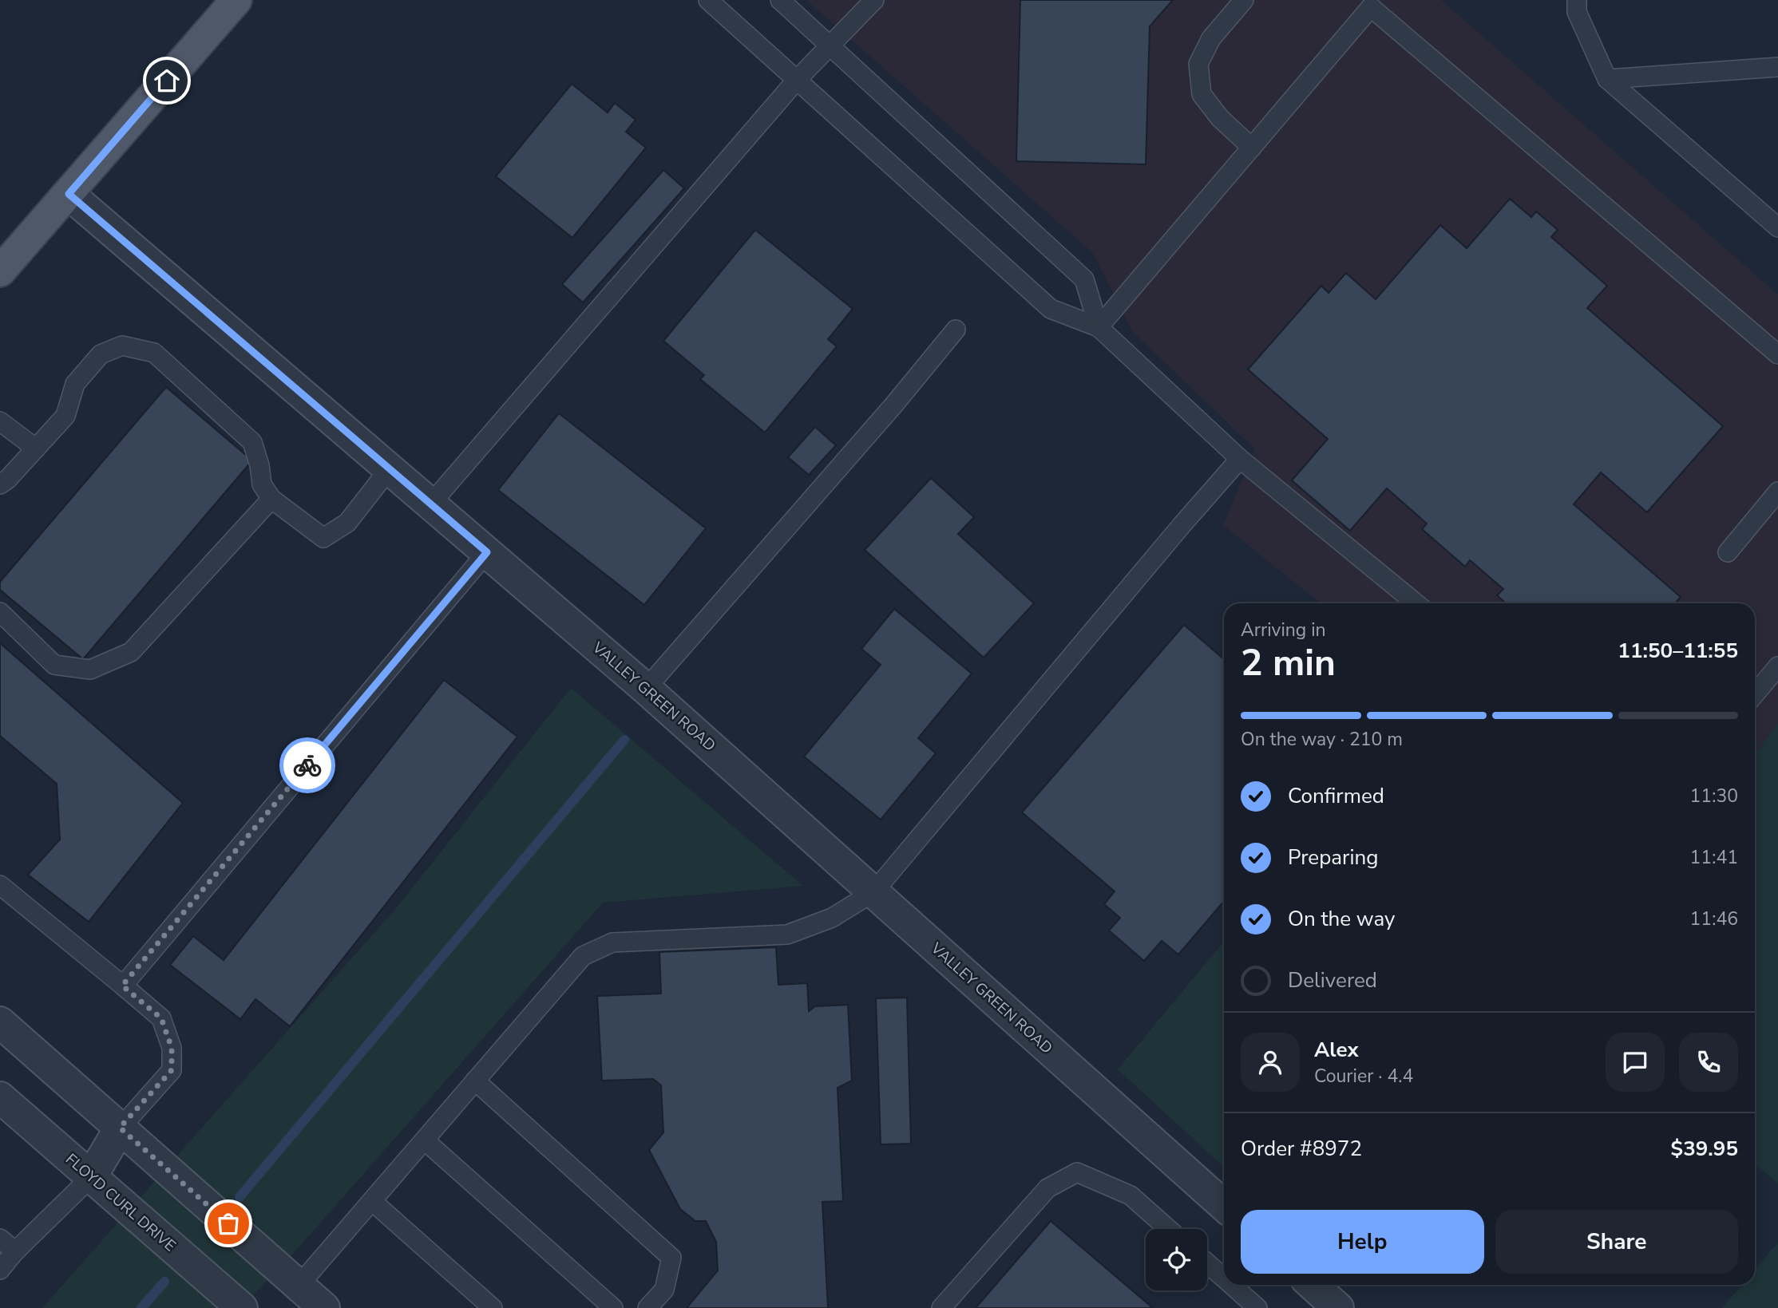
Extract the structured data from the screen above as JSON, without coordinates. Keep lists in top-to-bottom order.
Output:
{
  "streets": {
    "street": ["VALLEY GREEN ROAD", "FLOYD CURL DRIVE"]
  },
  "page": {
    "heading": ["2 min", "Arriving in", "11:50–11:55"],
    "panel": [
      "Alex",
      "Courier · 4.4",
      "Order #8972",
      "$39.95"
    ],
    "bar": "On the way · 210 m",
    "list": [
      ["Confirmed", "11:30"],
      ["Preparing", "11:41"],
      ["On the way", "11:46"],
      "Delivered"
    ],
    "buttons": ["Help", "Share"]
  }
}
